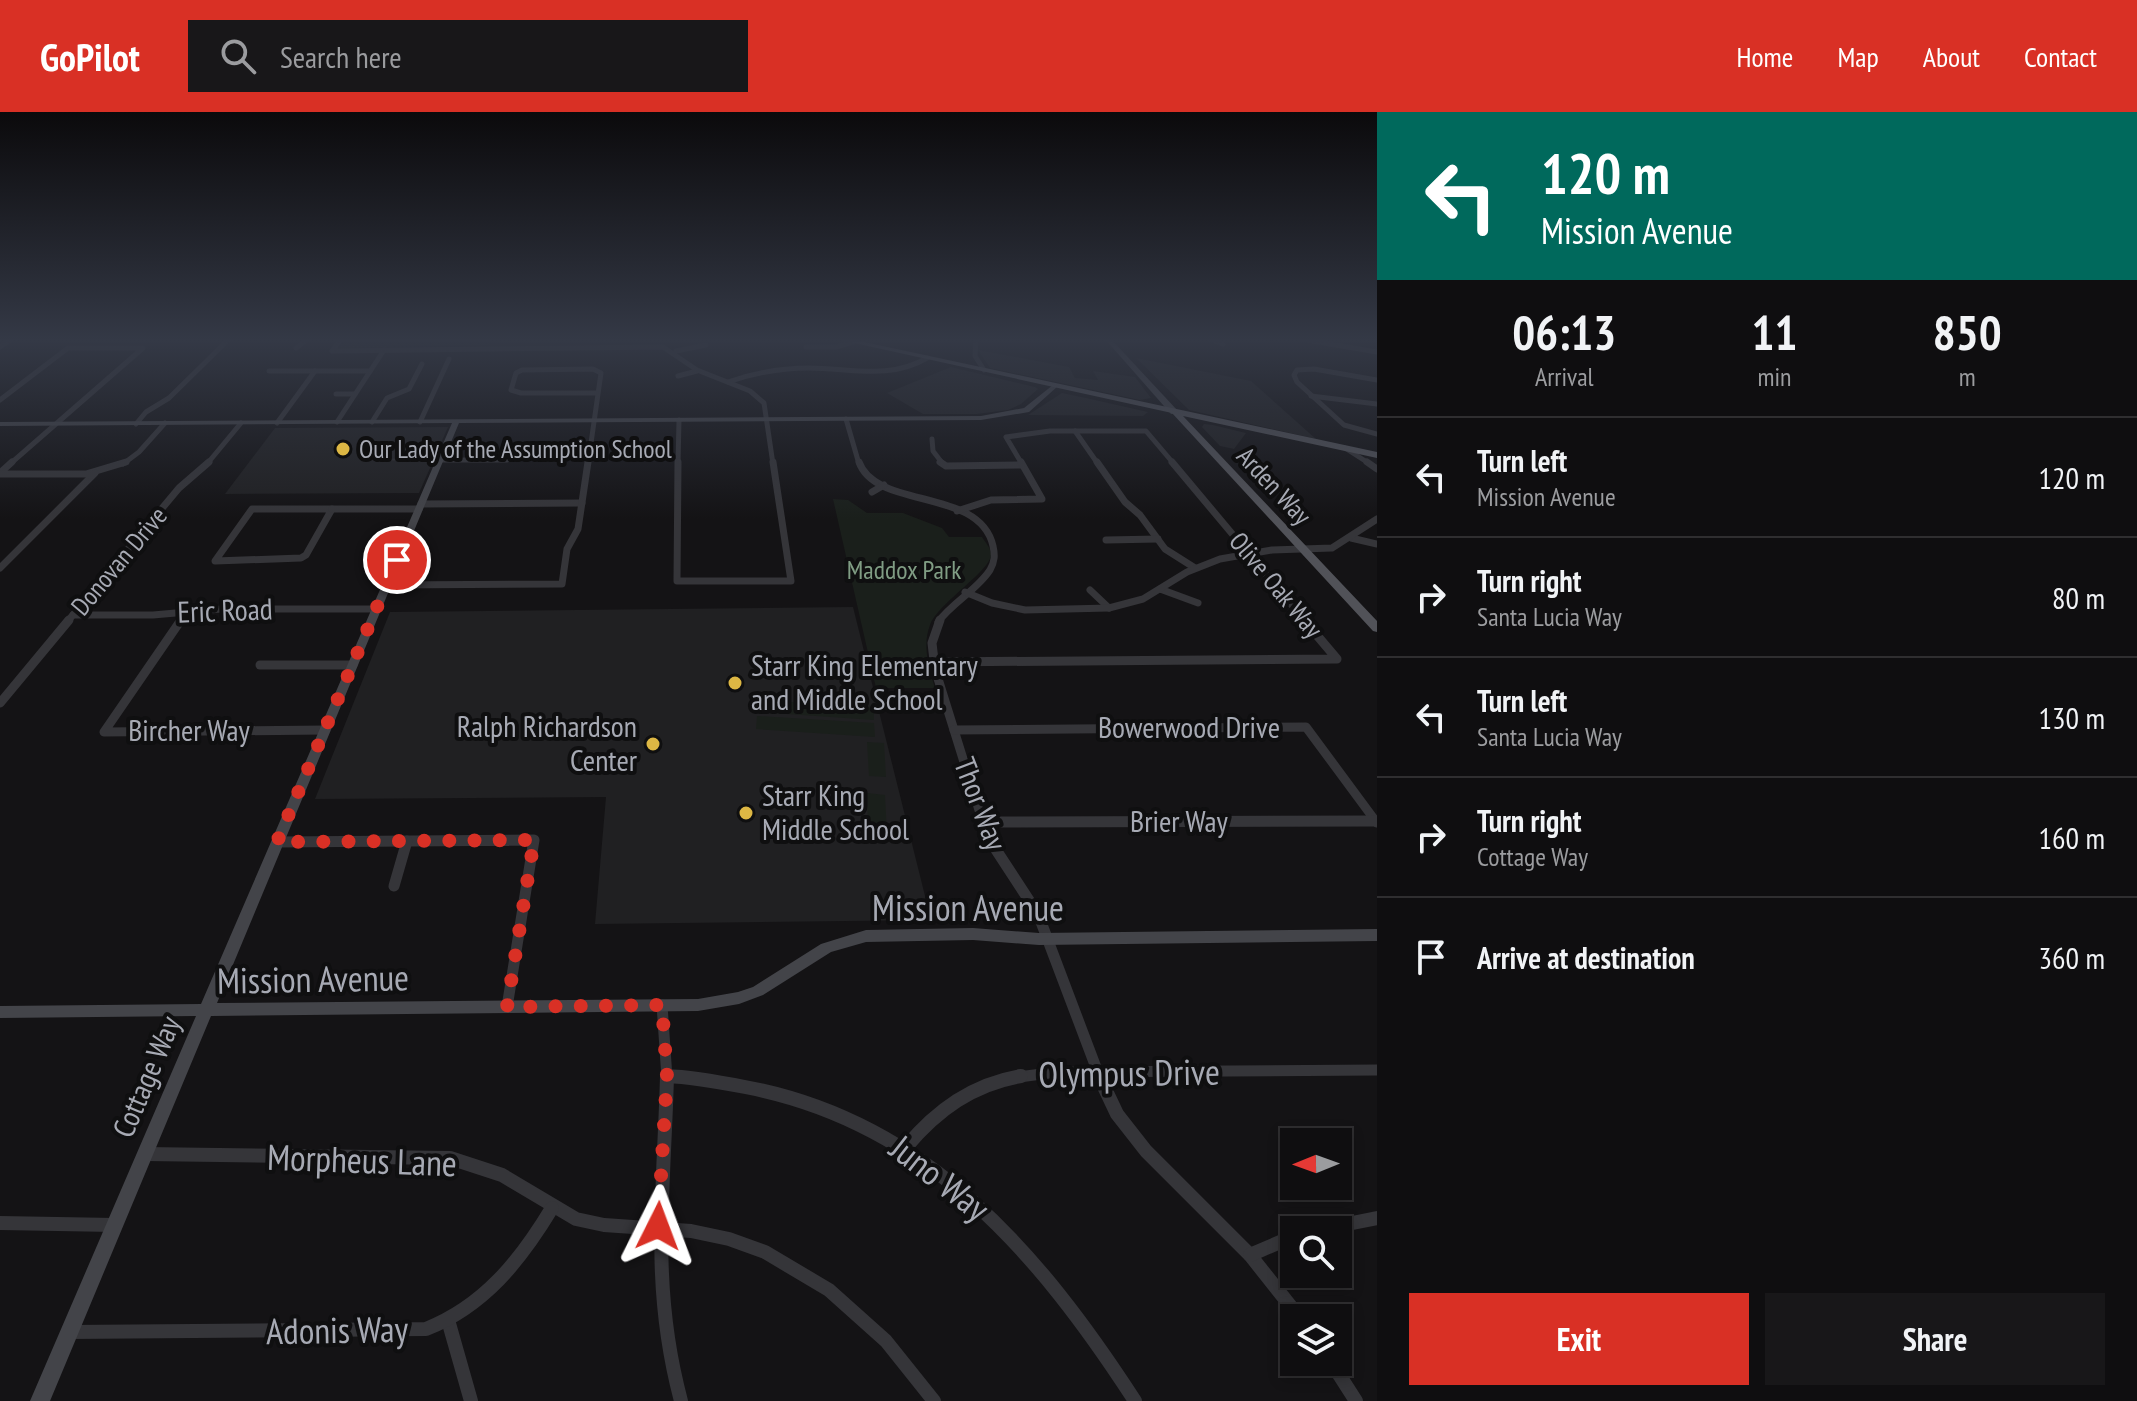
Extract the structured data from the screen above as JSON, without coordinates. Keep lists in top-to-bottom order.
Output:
{
  "streets": {
    "main road": ["Arden Way"],
    "street": [
      "Donovan Drive",
      "Olive Oak Way",
      "Eric Road",
      "Bowerwood Drive",
      "Bircher Way",
      "Thor Way",
      "Brier Way",
      "Mission Avenue",
      "Olympus Drive",
      "Cottage Way",
      "Morpheus Lane",
      "Juno Way",
      "Adonis Way"
    ]
  },
  "crossings": [
    ["Donovan Drive", "Eric Road"],
    ["Olive Oak Way", "Thor Way"],
    ["Eric Road", "Bircher Way"],
    ["Eric Road", "Cottage Way"],
    ["Bowerwood Drive", "Thor Way"],
    ["Bowerwood Drive", "Brier Way"],
    ["Bircher Way", "Cottage Way"],
    ["Thor Way", "Brier Way"],
    ["Thor Way", "Mission Avenue"],
    ["Thor Way", "Olympus Drive"],
    ["Mission Avenue", "Cottage Way"],
    ["Olympus Drive", "Juno Way"],
    ["Cottage Way", "Morpheus Lane"],
    ["Cottage Way", "Adonis Way"],
    ["Morpheus Lane", "Adonis Way"]
  ],
  "parks": ["Maddox Park"],
  "places": [
    "Our Lady of the Assumption School",
    "Starr King Elementary and Middle School",
    "Ralph Richardson Center",
    "Starr King Middle School"
  ],
  "north": "left",
  "page": {
    "header": "GoPilot",
    "search": "Search here",
    "nav": [
      "Home",
      "Map",
      "About",
      "Contact"
    ],
    "turn": ["120 m", "Mission Avenue"],
    "eta": [
      "06:13",
      "Arrival",
      "11",
      "min",
      "850",
      "m"
    ],
    "list": [
      {
        "name": "Turn left",
        "note": "Mission Avenue",
        "value": "120 m"
      },
      {
        "name": "Turn right",
        "note": "Santa Lucia Way",
        "value": "80 m"
      },
      {
        "name": "Turn left",
        "note": "Santa Lucia Way",
        "value": "130 m"
      },
      {
        "name": "Turn right",
        "note": "Cottage Way",
        "value": "160 m"
      },
      {
        "name": "Arrive at destination",
        "value": "360 m"
      }
    ],
    "buttons": ["Exit", "Share"]
  }
}
